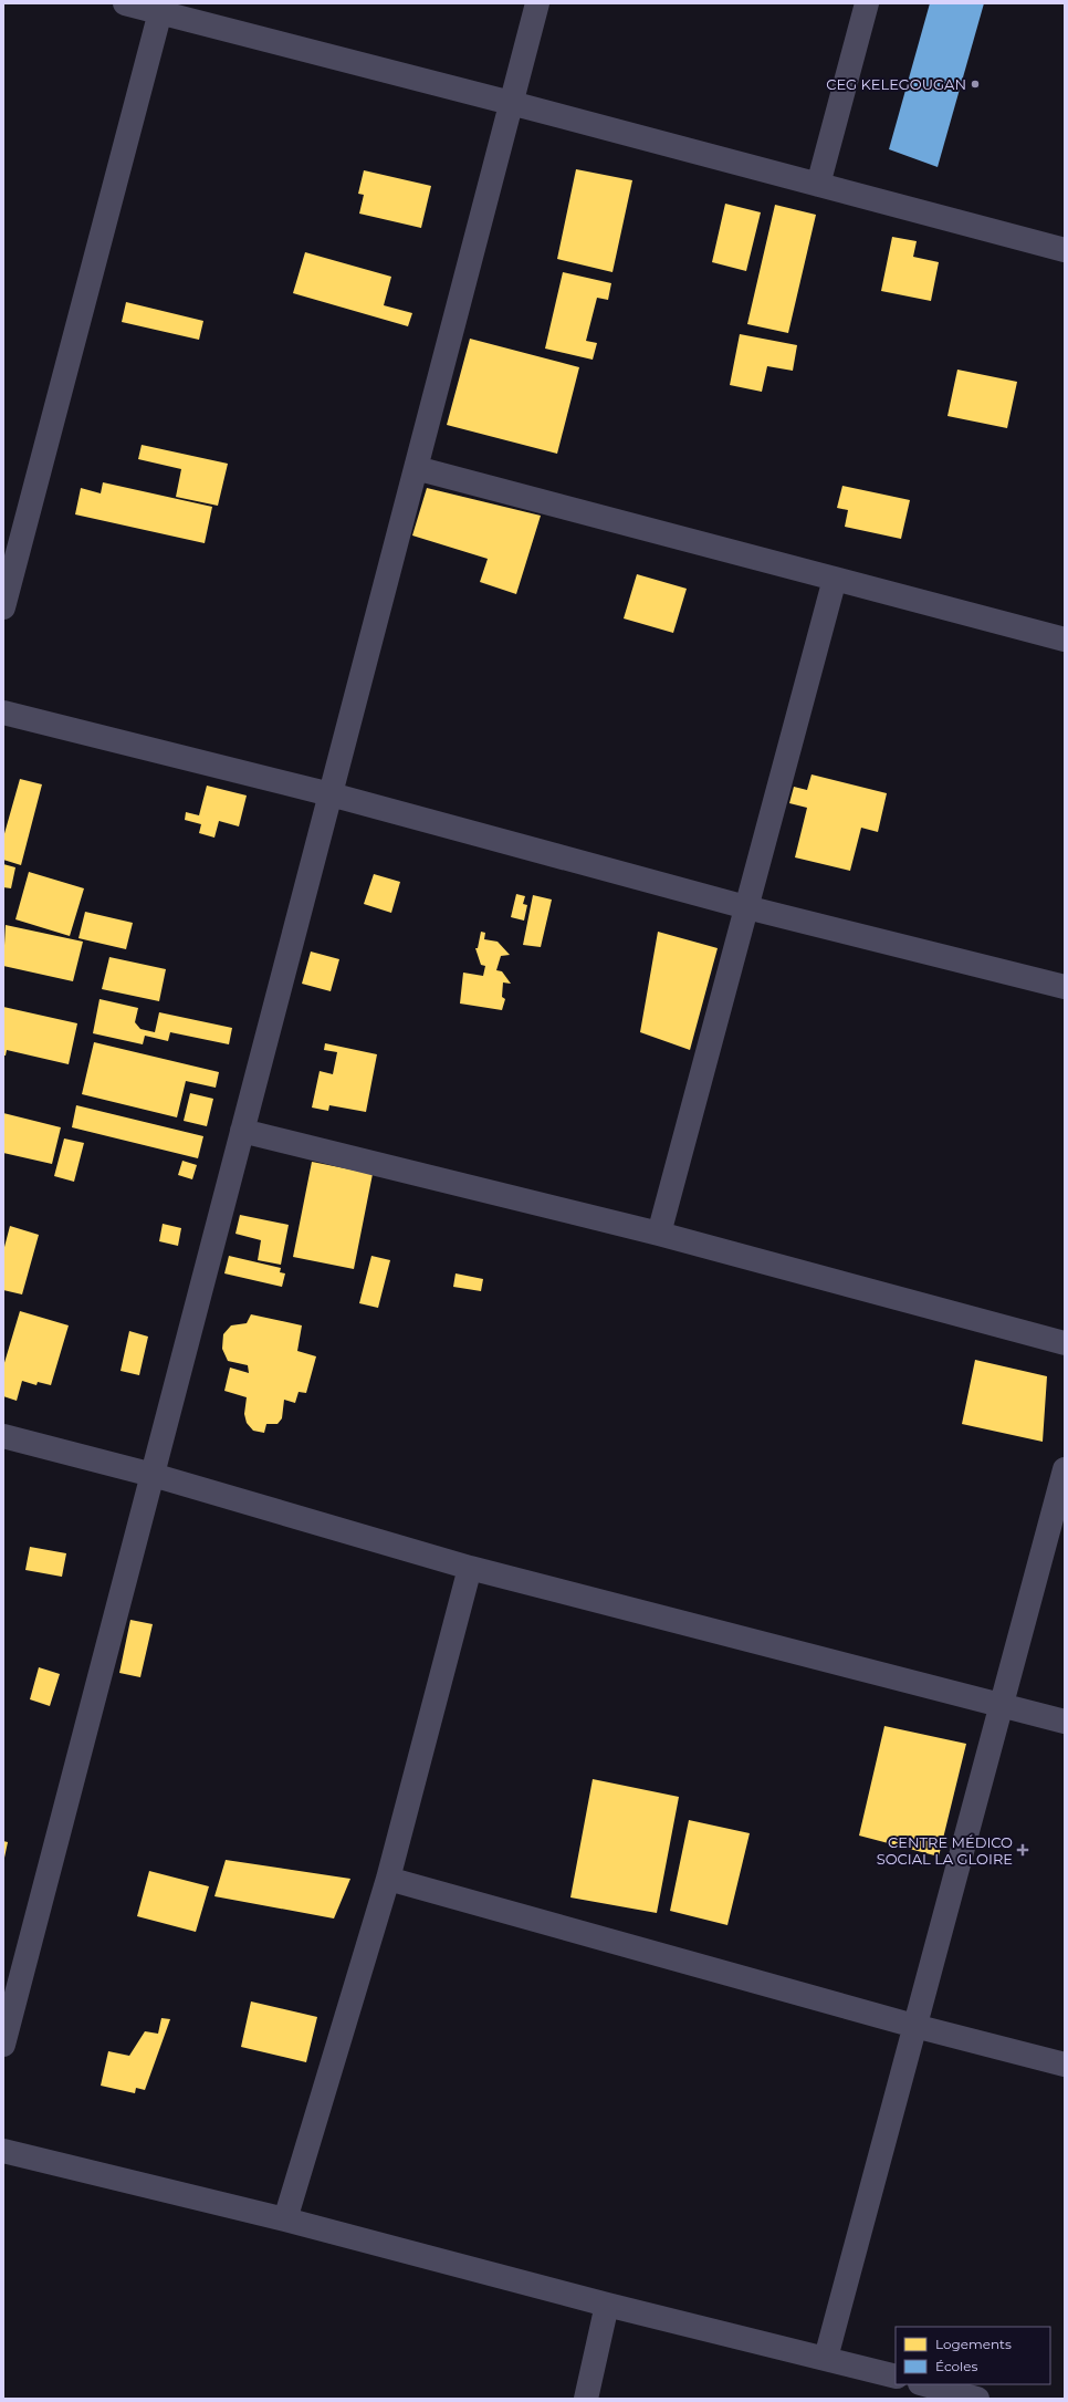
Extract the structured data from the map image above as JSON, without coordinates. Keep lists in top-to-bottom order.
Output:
{
  "places": {
    "other": ["CEG KELEGOUGAN"],
    "health": ["CENTRE MÉDICO SOCIAL LA GLOIRE"]
  },
  "legend": ["Logements", "Écoles"]
}
